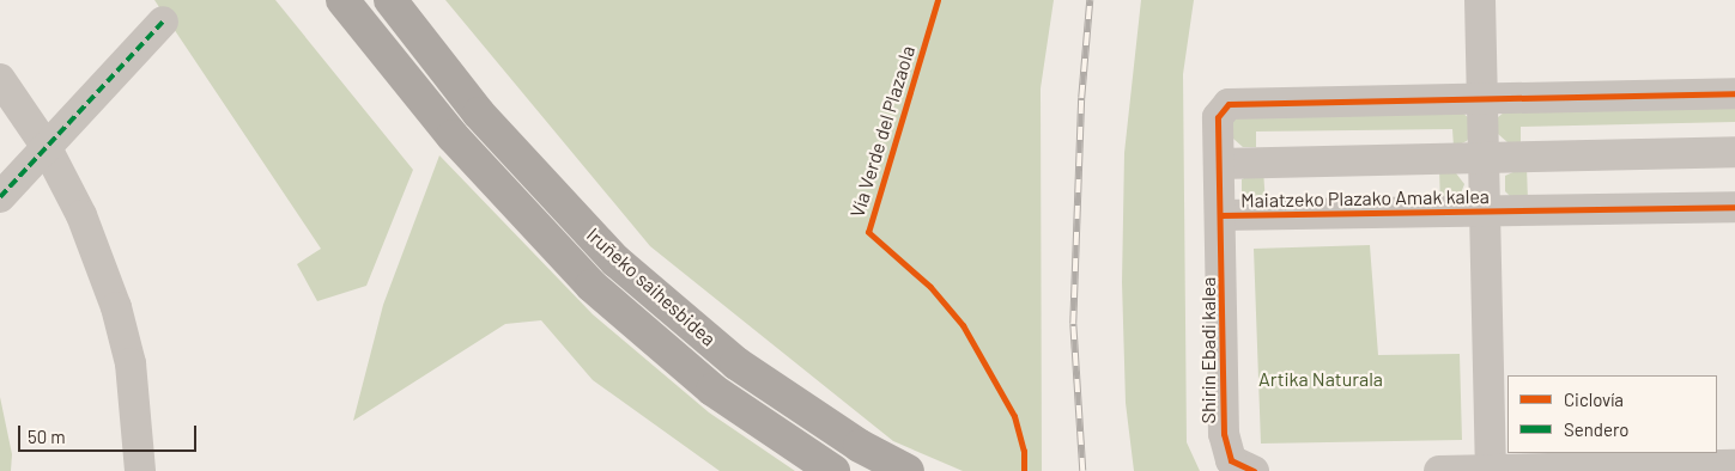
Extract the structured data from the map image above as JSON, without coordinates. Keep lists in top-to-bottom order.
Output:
{
  "streets": {
    "highway": ["Iruñeko saihesbidea"],
    "street": ["Maiatzeko Plazako Amak kalea", "Shirin Ebadi kalea"],
    "cycle path": ["Vía Verde del Plazaola"]
  },
  "crossings": [
    ["Maiatzeko Plazako Amak kalea", "Shirin Ebadi kalea"]
  ],
  "parks": ["Artika Naturala"],
  "legend": ["Ciclovía", "Sendero"],
  "scale_bar": "50 m"
}
